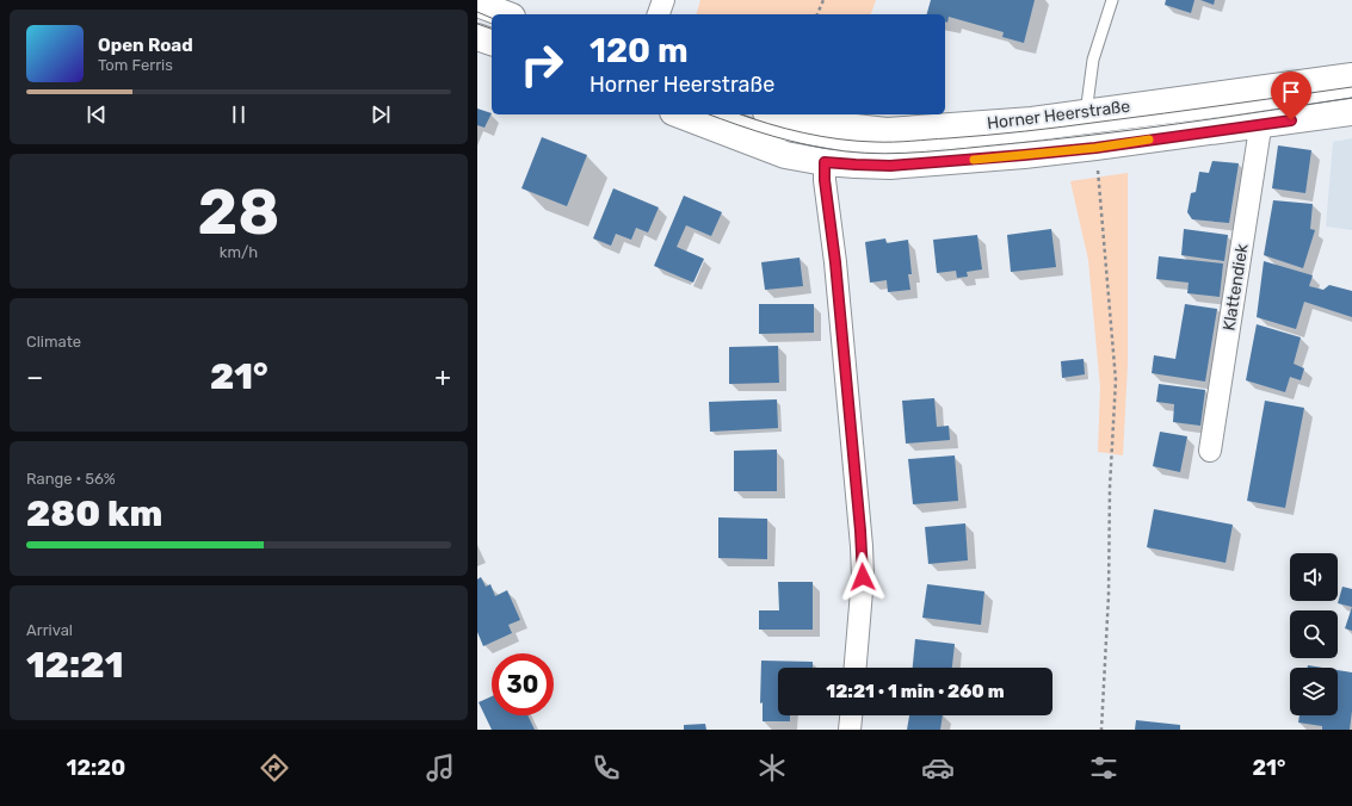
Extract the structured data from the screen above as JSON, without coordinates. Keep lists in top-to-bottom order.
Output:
{
  "streets": {
    "main road": ["Horner Heerstraße"],
    "street": ["Klattendiek"]
  },
  "crossings": [
    ["Horner Heerstraße", "Klattendiek"]
  ],
  "page": {
    "turn": ["120 m", "Horner Heerstraße"],
    "song": ["Open Road", "Tom Ferris"],
    "tile": [
      ["28", "km/h"],
      "Climate",
      ["Range · 56%", "280 km"],
      ["Arrival", "12:21"]
    ],
    "heat": ["−", "21°", "+"],
    "limit": "30",
    "trip": "12:21 · 1 min · 260 m",
    "tabs": ["12:20", "21°"]
  }
}
